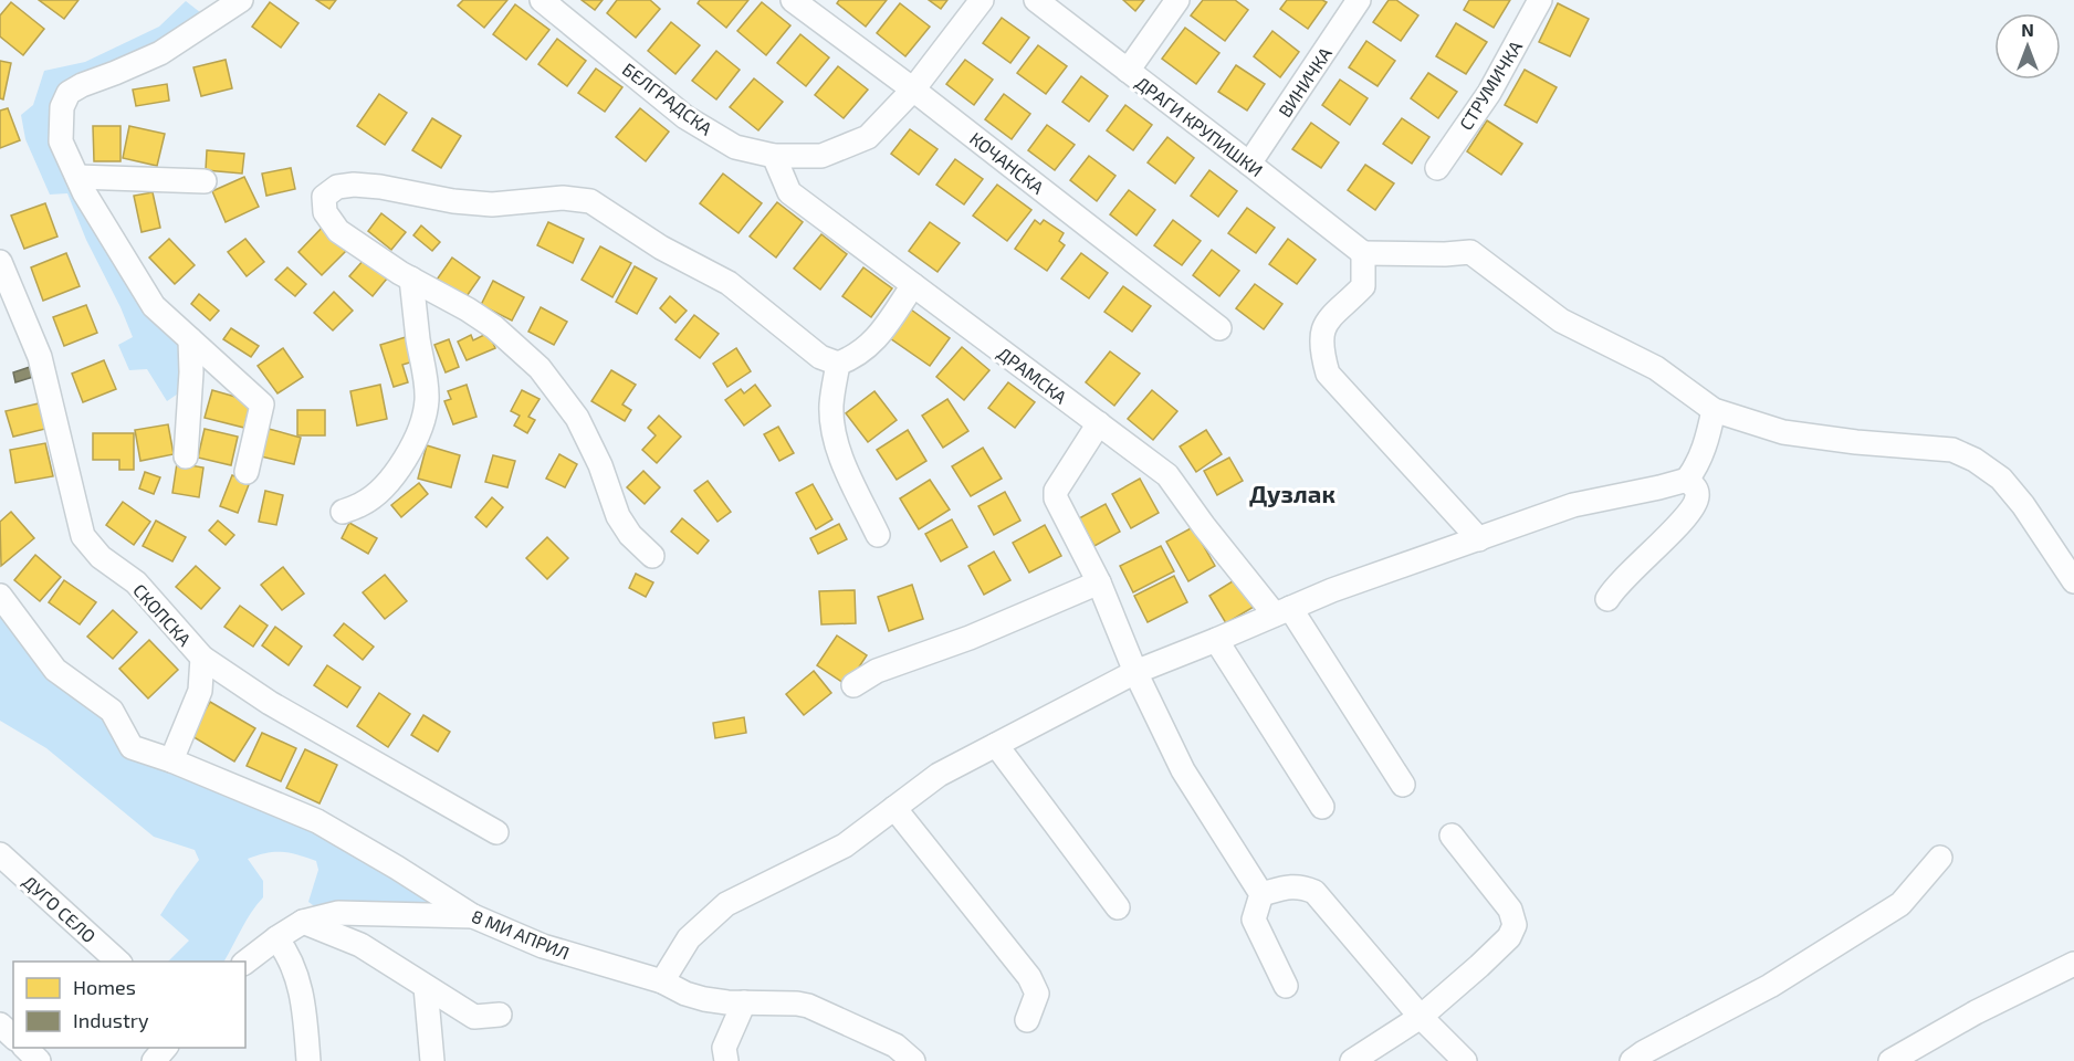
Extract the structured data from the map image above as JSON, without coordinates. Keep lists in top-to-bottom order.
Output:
{
  "streets": {
    "street": [
      "ВИНИЧКА",
      "СТРУМИЧКА",
      "БЕЛГРАДСКА",
      "ДРАГИ КРУПИШКИ",
      "КОЧАНСКА",
      "ДРАМСКА",
      "СКОПСКА",
      "ДУГО СЕЛО",
      "8 МИ АПРИЛ"
    ]
  },
  "crossings": [
    ["ВИНИЧКА", "ДРАГИ КРУПИШКИ"],
    ["БЕЛГРАДСКА", "КОЧАНСКА"],
    ["БЕЛГРАДСКА", "ДРАМСКА"]
  ],
  "districts": ["Дузлак"],
  "legend": ["Homes", "Industry"],
  "north": "top"
}
